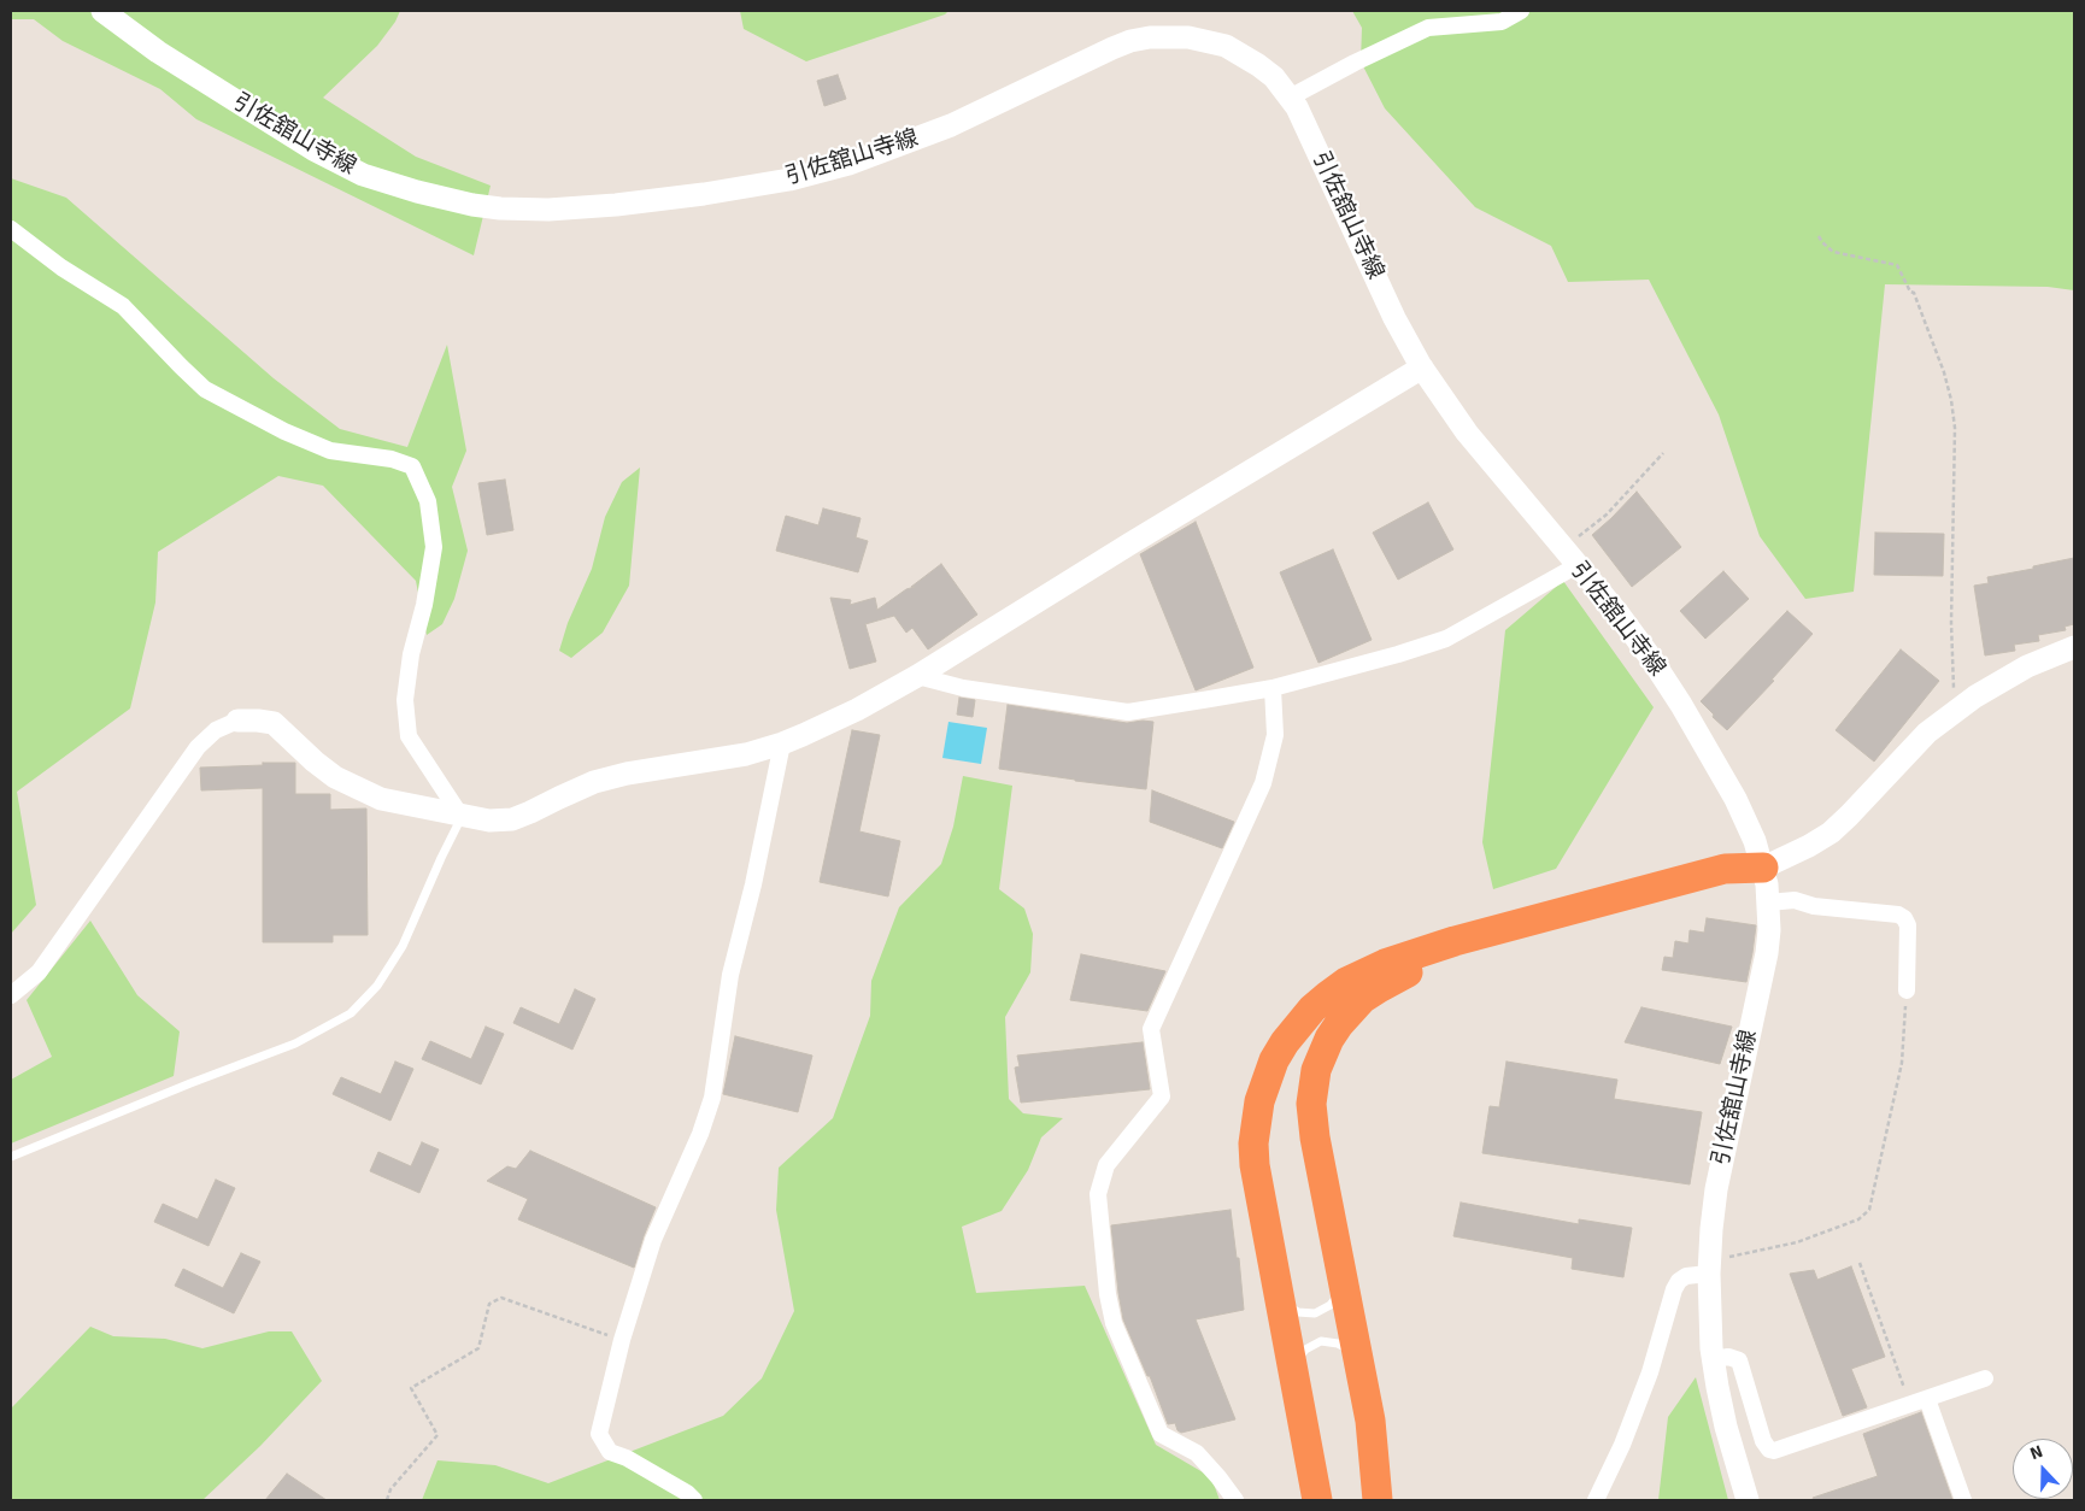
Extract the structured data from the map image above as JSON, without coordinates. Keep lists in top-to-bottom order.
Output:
{
  "streets": {
    "main road": ["引佐舘山寺線"]
  },
  "north": "top"
}
